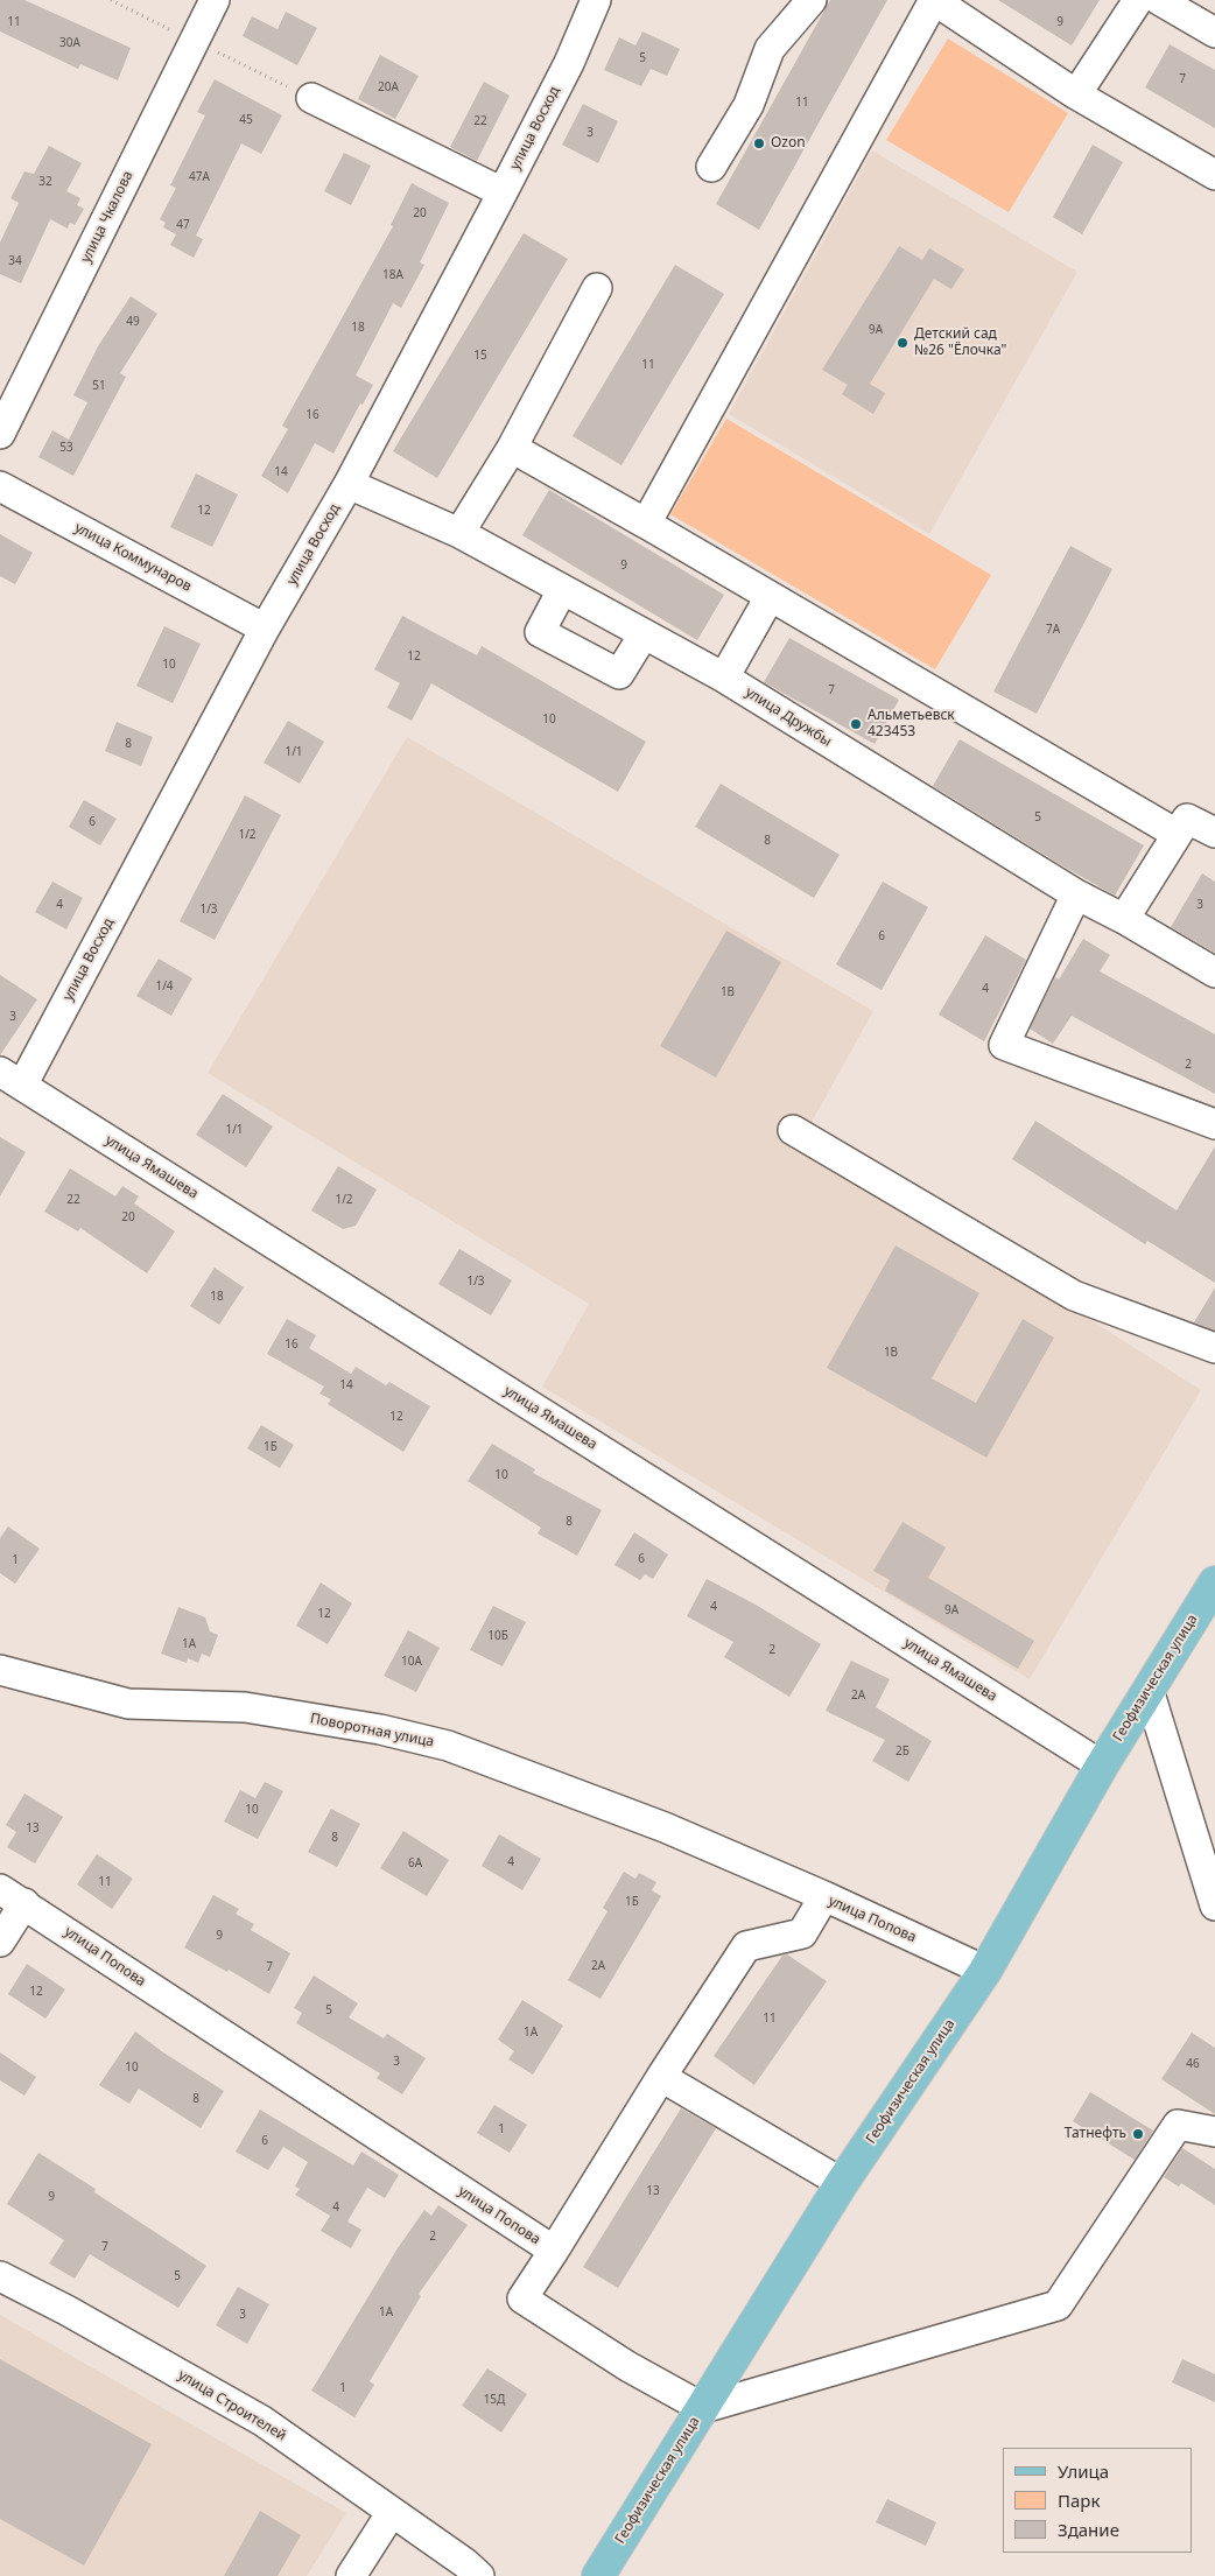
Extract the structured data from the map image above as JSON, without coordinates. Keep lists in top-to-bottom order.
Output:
{
  "streets": {
    "main road": ["Геофизическая улица"],
    "street": [
      "улица Восход",
      "улица Чкалова",
      "улица Коммунаров",
      "улица Дружбы",
      "улица Ямашева",
      "Поворотная улица",
      "улица Попова",
      "улица Строителей"
    ]
  },
  "crossings": [
    ["улица Восход", "улица Коммунаров"],
    ["улица Восход", "улица Дружбы"],
    ["улица Восход", "улица Ямашева"],
    ["улица Ямашева", "Геофизическая улица"],
    ["Геофизическая улица", "улица Попова"],
    ["Поворотная улица", "улица Попова"]
  ],
  "places": [
    "Ozon",
    "Детский сад №26 \"Ёлочка\"",
    "Альметьевск 423453",
    "Татнефть"
  ],
  "house_numbers": [
    "11",
    "9",
    "30А",
    "5",
    "7",
    "20А",
    "11",
    "45",
    "22",
    "3",
    "47А",
    "32",
    "20",
    "47",
    "34",
    "18А",
    "49",
    "18",
    "9А",
    "15",
    "11",
    "51",
    "16",
    "53",
    "14",
    "12",
    "9",
    "7А",
    "12",
    "10",
    "7",
    "10",
    "8",
    "1/1",
    "5",
    "6",
    "1/2",
    "8",
    "4",
    "3",
    "1/3",
    "6",
    "1/4",
    "4",
    "1В",
    "3",
    "2",
    "1/1",
    "22",
    "1/2",
    "20",
    "1/3",
    "18",
    "16",
    "1В",
    "14",
    "12",
    "1Б",
    "10",
    "8",
    "6",
    "1",
    "4",
    "9А",
    "12",
    "10Б",
    "1А",
    "2",
    "10А",
    "2А",
    "2Б",
    "10",
    "13",
    "8",
    "4",
    "6А",
    "11",
    "1Б",
    "9",
    "2А",
    "7",
    "12",
    "5",
    "11",
    "1А",
    "3",
    "46",
    "10",
    "8",
    "1",
    "6",
    "13",
    "9",
    "4",
    "2",
    "7",
    "5",
    "1А",
    "3",
    "1",
    "15Д"
  ],
  "legend": ["Улица", "Парк", "Здание"]
}
